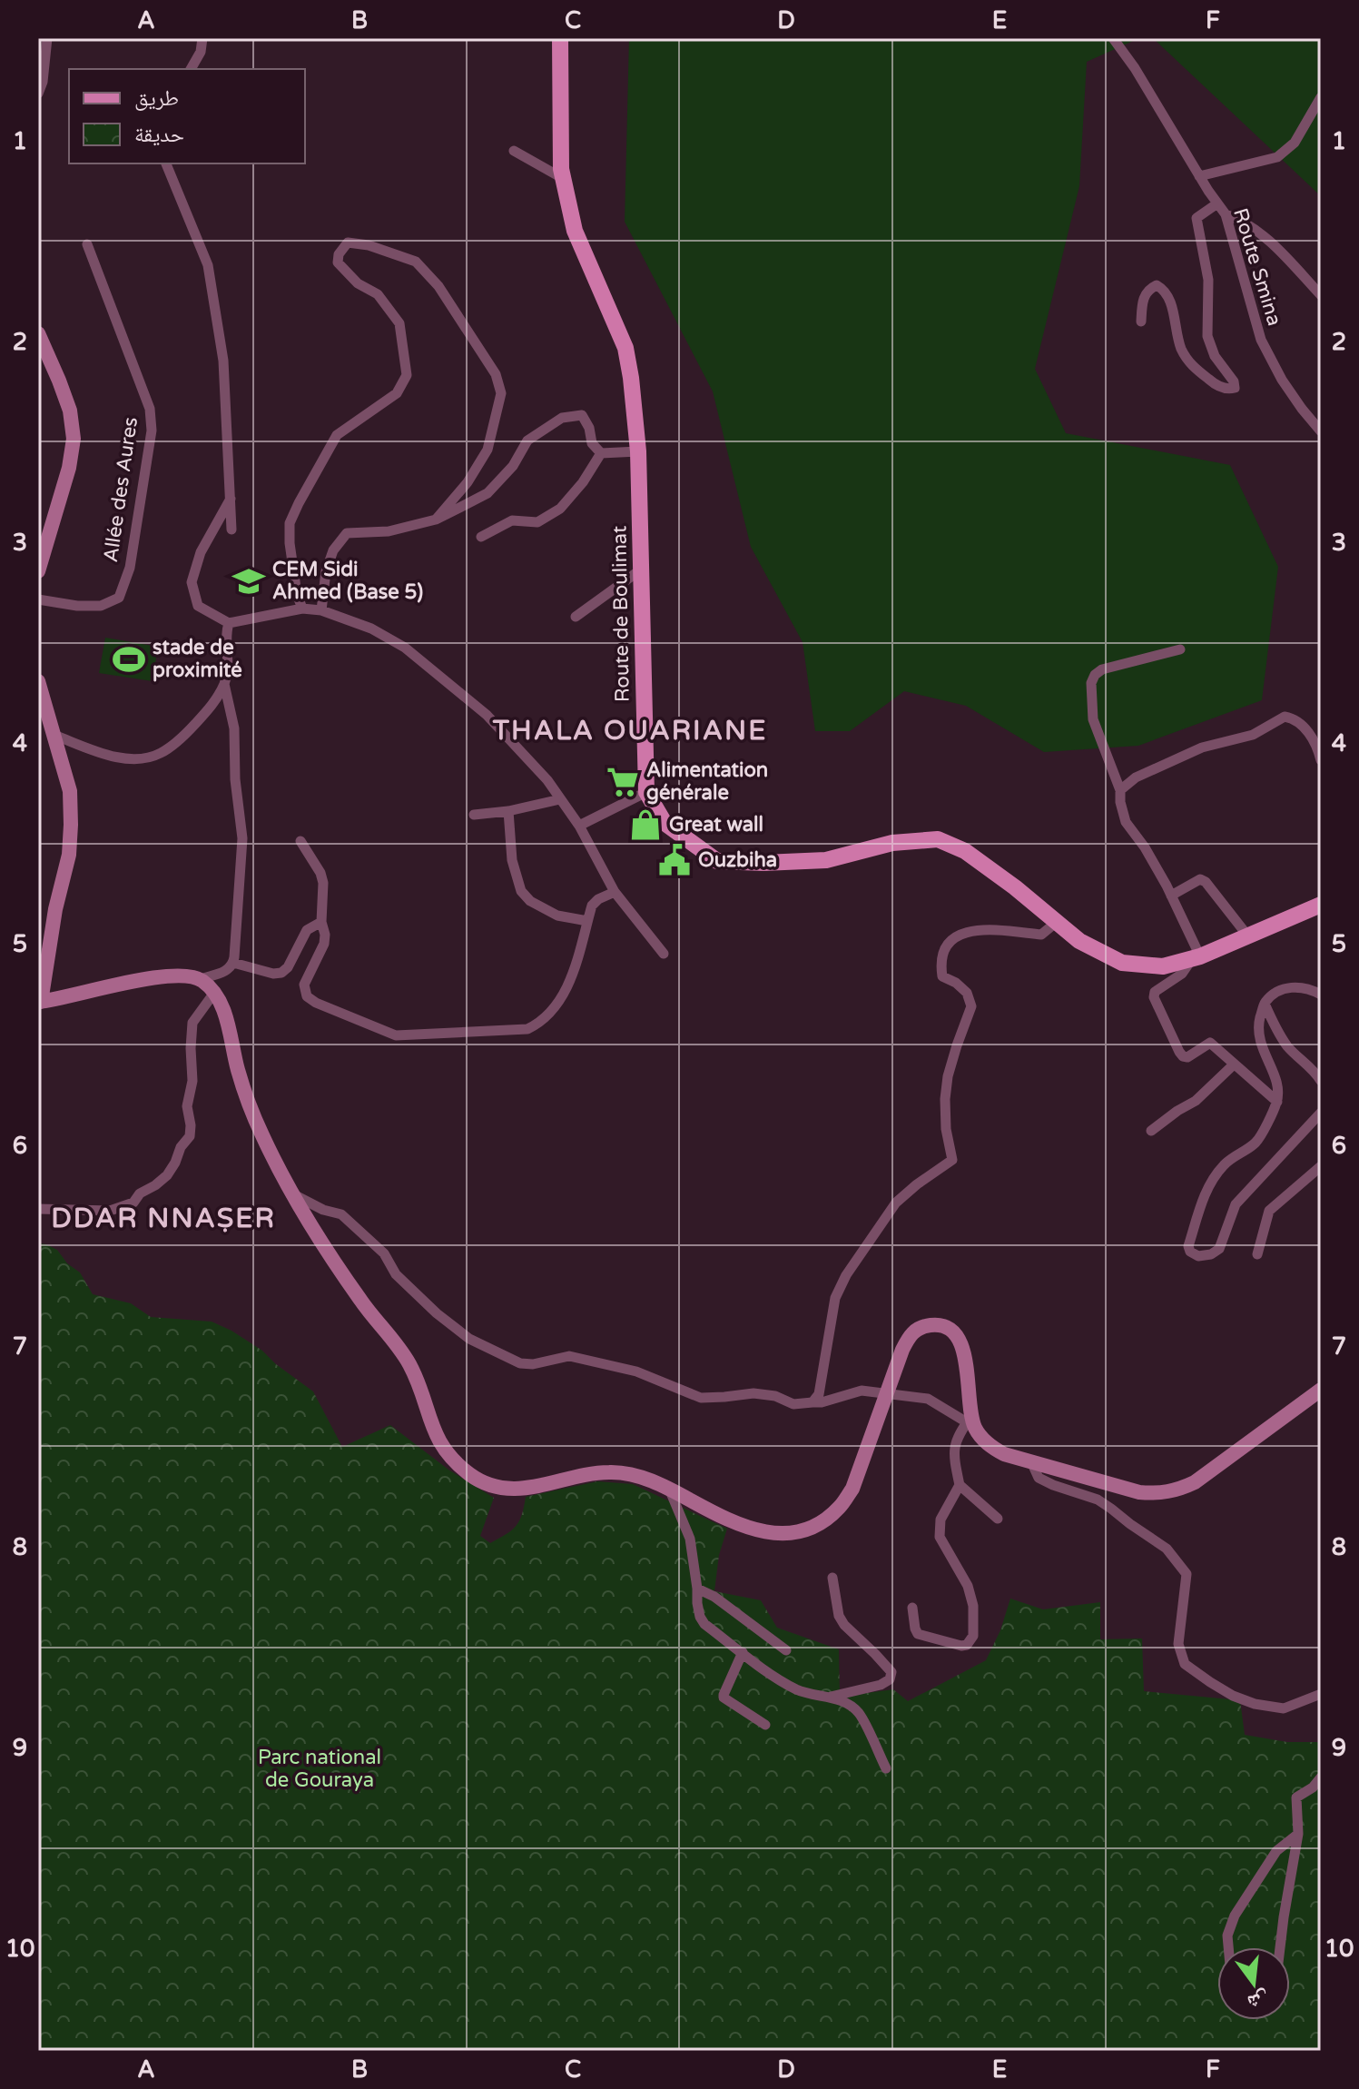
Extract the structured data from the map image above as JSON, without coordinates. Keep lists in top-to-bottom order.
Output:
{
  "streets": {
    "main road": ["Route de Boulimat"],
    "street": ["Route Smina", "Allée des Aures"]
  },
  "districts": ["THALA OUARIANE", "DDAR NNAṢER"],
  "parks": ["Parc national de Gouraya"],
  "places": {
    "school or university": ["CEM Sidi Ahmed (Base 5)"],
    "sports": ["stade de proximité"],
    "supermarket": ["Alimentation générale"],
    "shop": ["Great wall"],
    "public building": ["Ouzbiha"]
  },
  "legend": ["طريق", "حديقة"],
  "north": "bottom",
  "grid": {
    "columns": [
      "A",
      "B",
      "C",
      "D",
      "E",
      "F"
    ],
    "rows": [
      "1",
      "2",
      "3",
      "4",
      "5",
      "6",
      "7",
      "8",
      "9",
      "10"
    ]
  }
}
